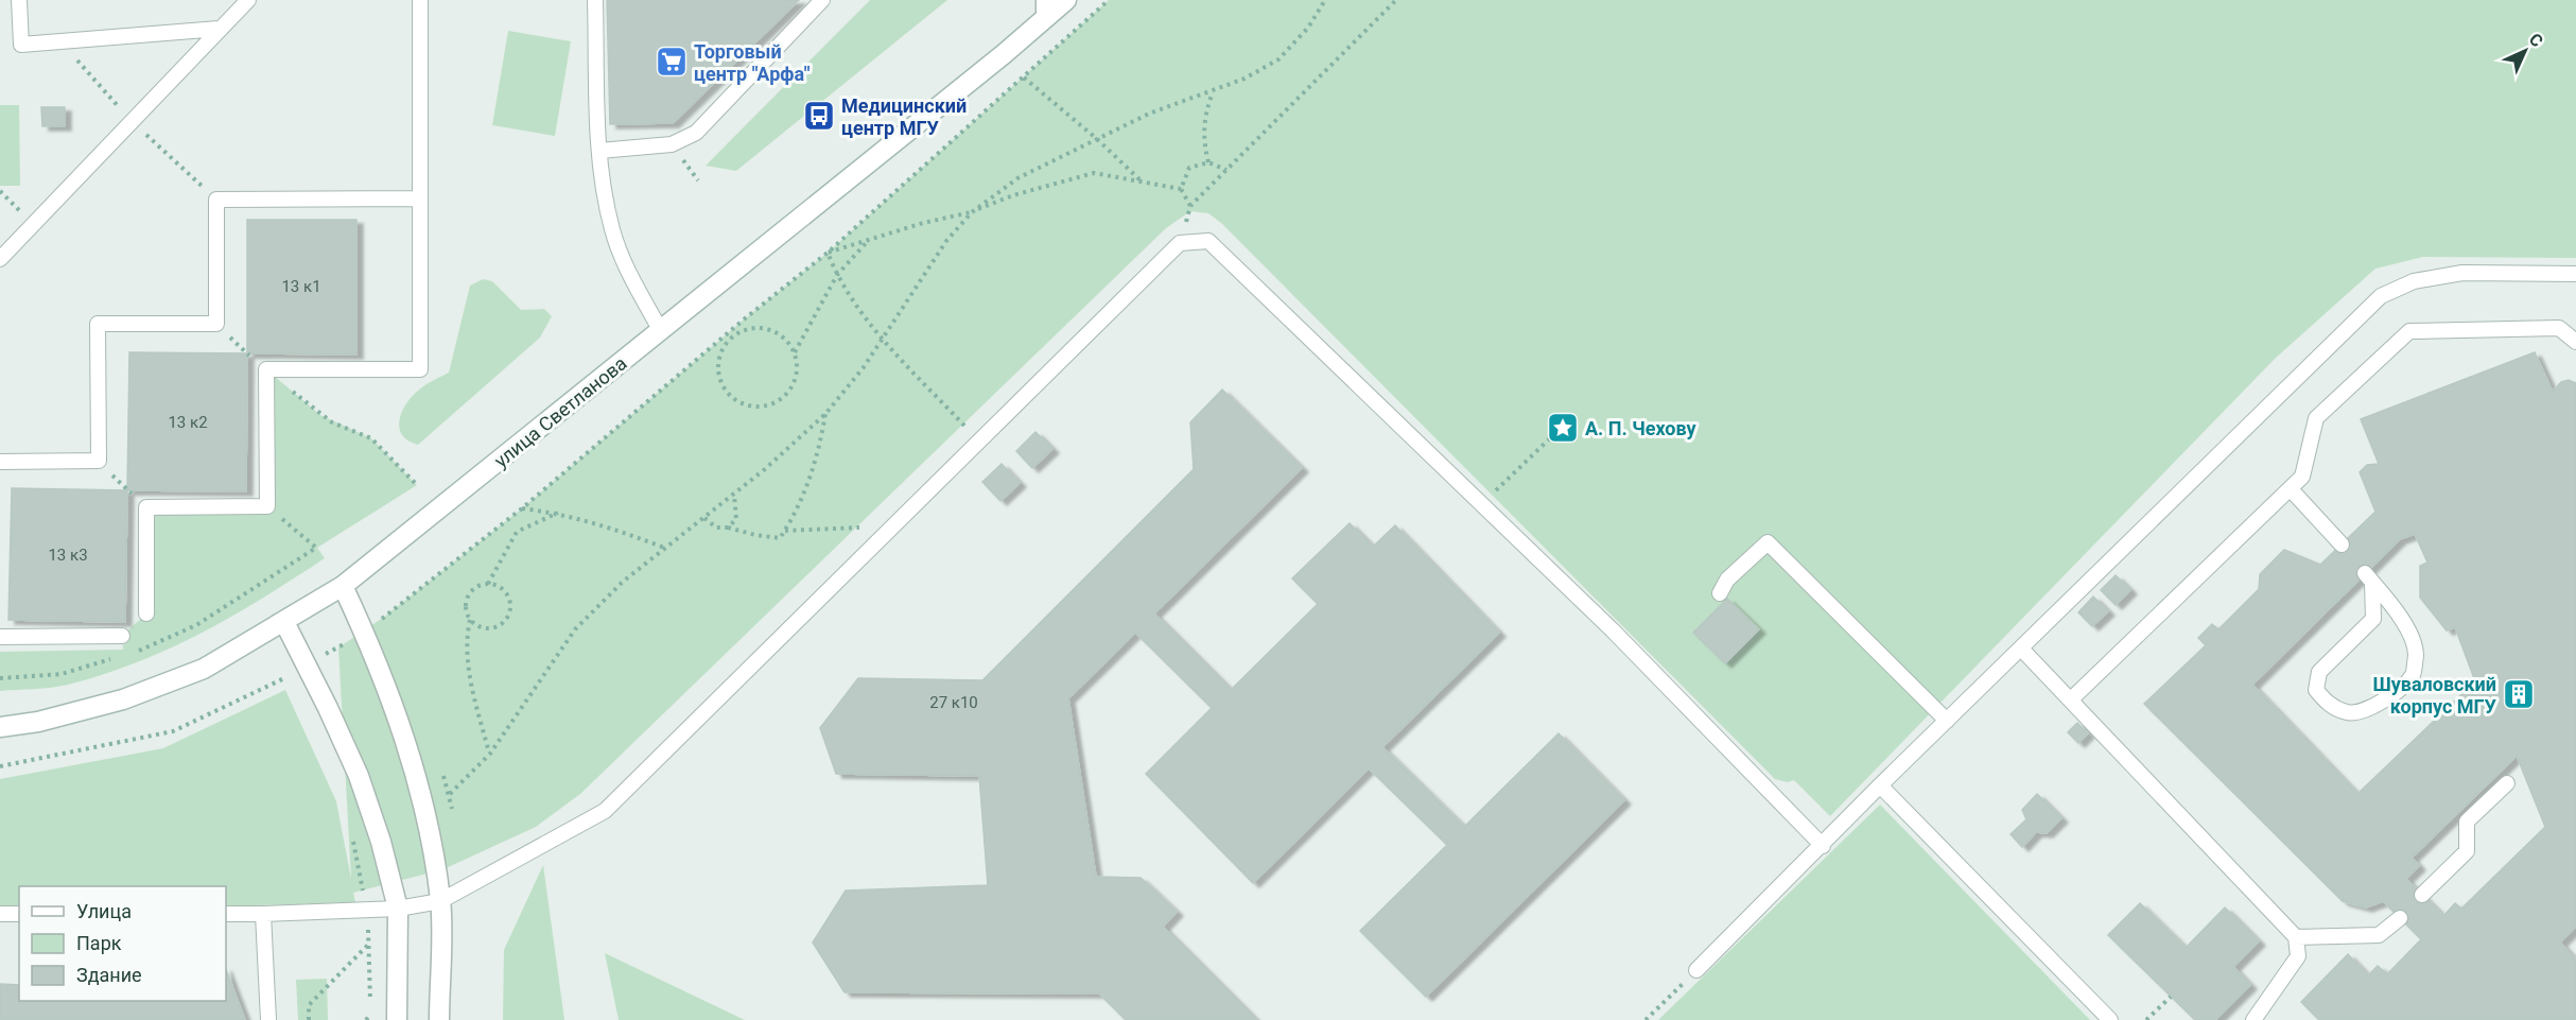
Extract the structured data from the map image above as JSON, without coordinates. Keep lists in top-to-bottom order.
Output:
{
  "streets": {
    "street": ["улица Светланова"]
  },
  "places": {
    "supermarket": ["Торговый центр \"Арфа\""],
    "bus stop": ["Медицинский центр МГУ"],
    "place": ["А. П. Чехову"],
    "building": ["Шуваловский корпус МГУ"]
  },
  "house_numbers": [
    "13 к1",
    "13 к2",
    "13 к3",
    "27 к10"
  ],
  "legend": ["Улица", "Парк", "Здание"],
  "north": "top right"
}
